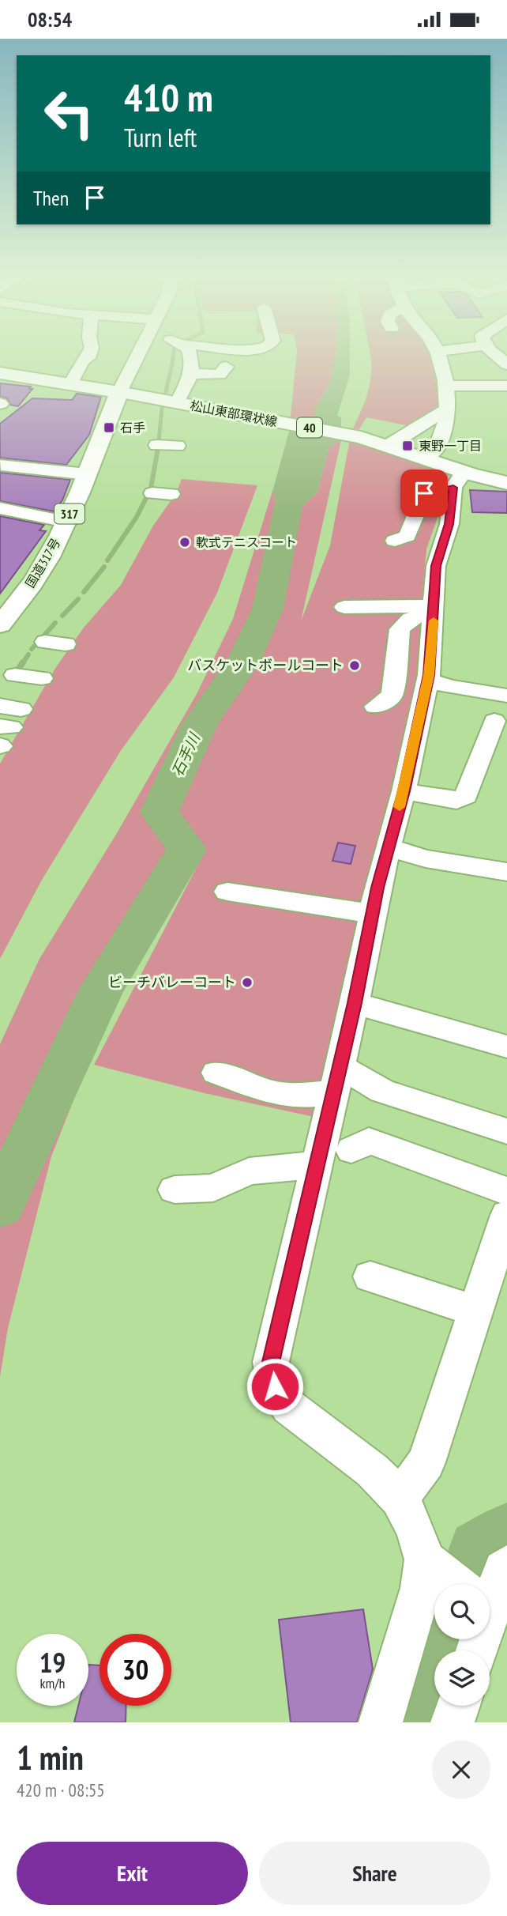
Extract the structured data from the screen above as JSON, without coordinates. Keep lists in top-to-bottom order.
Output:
{
  "streets": {
    "main road": [
      "松山東部環状線",
      "40",
      "317",
      "国道317号"
    ]
  },
  "crossings": [
    ["松山東部環状線", "国道317号"]
  ],
  "water": ["石手川"],
  "places": {
    "transit": ["石手", "東野一丁目"],
    "other": ["軟式テニスコート", "バスケットボールコート", "ビーチバレーコート"]
  },
  "page": {
    "status": "08:54",
    "turn": ["410 m", "Turn left"],
    "then": "Then",
    "speed": "19 km/h",
    "limit": "30",
    "heading": ["1 min", "420 m · 08:55"],
    "buttons": ["Exit", "Share"]
  }
}
